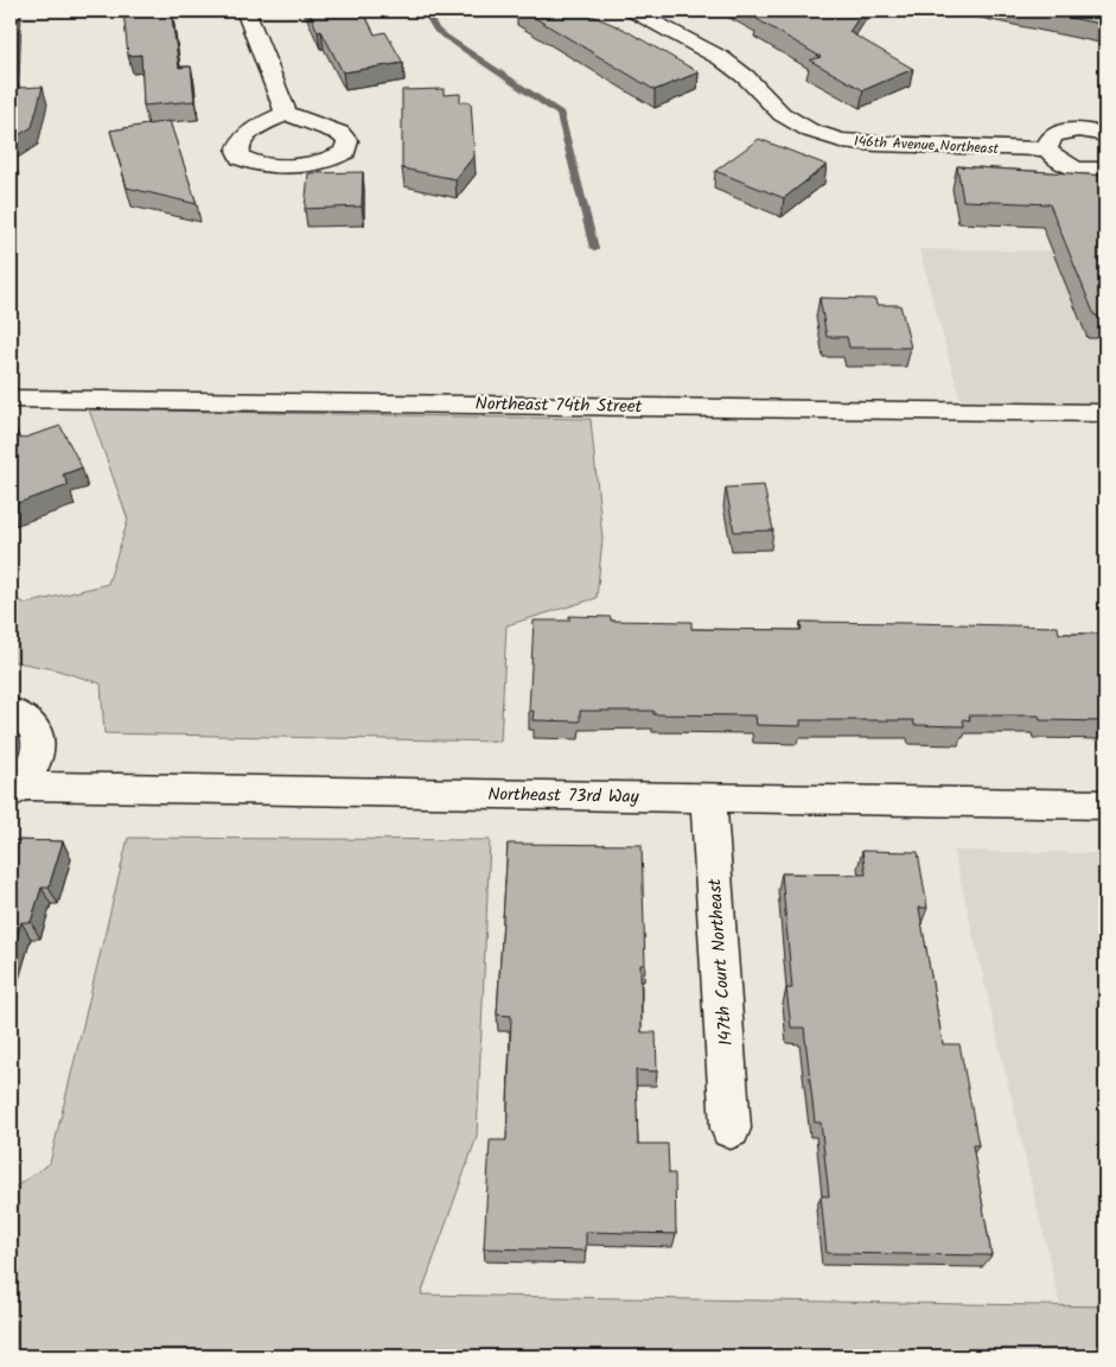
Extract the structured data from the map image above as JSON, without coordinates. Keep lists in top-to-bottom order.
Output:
{
  "streets": {
    "street": [
      "146th Avenue Northeast",
      "Northeast 74th Street",
      "Northeast 73rd Way",
      "147th Court Northeast"
    ]
  },
  "crossings": [
    ["Northeast 73rd Way", "147th Court Northeast"]
  ]
}
